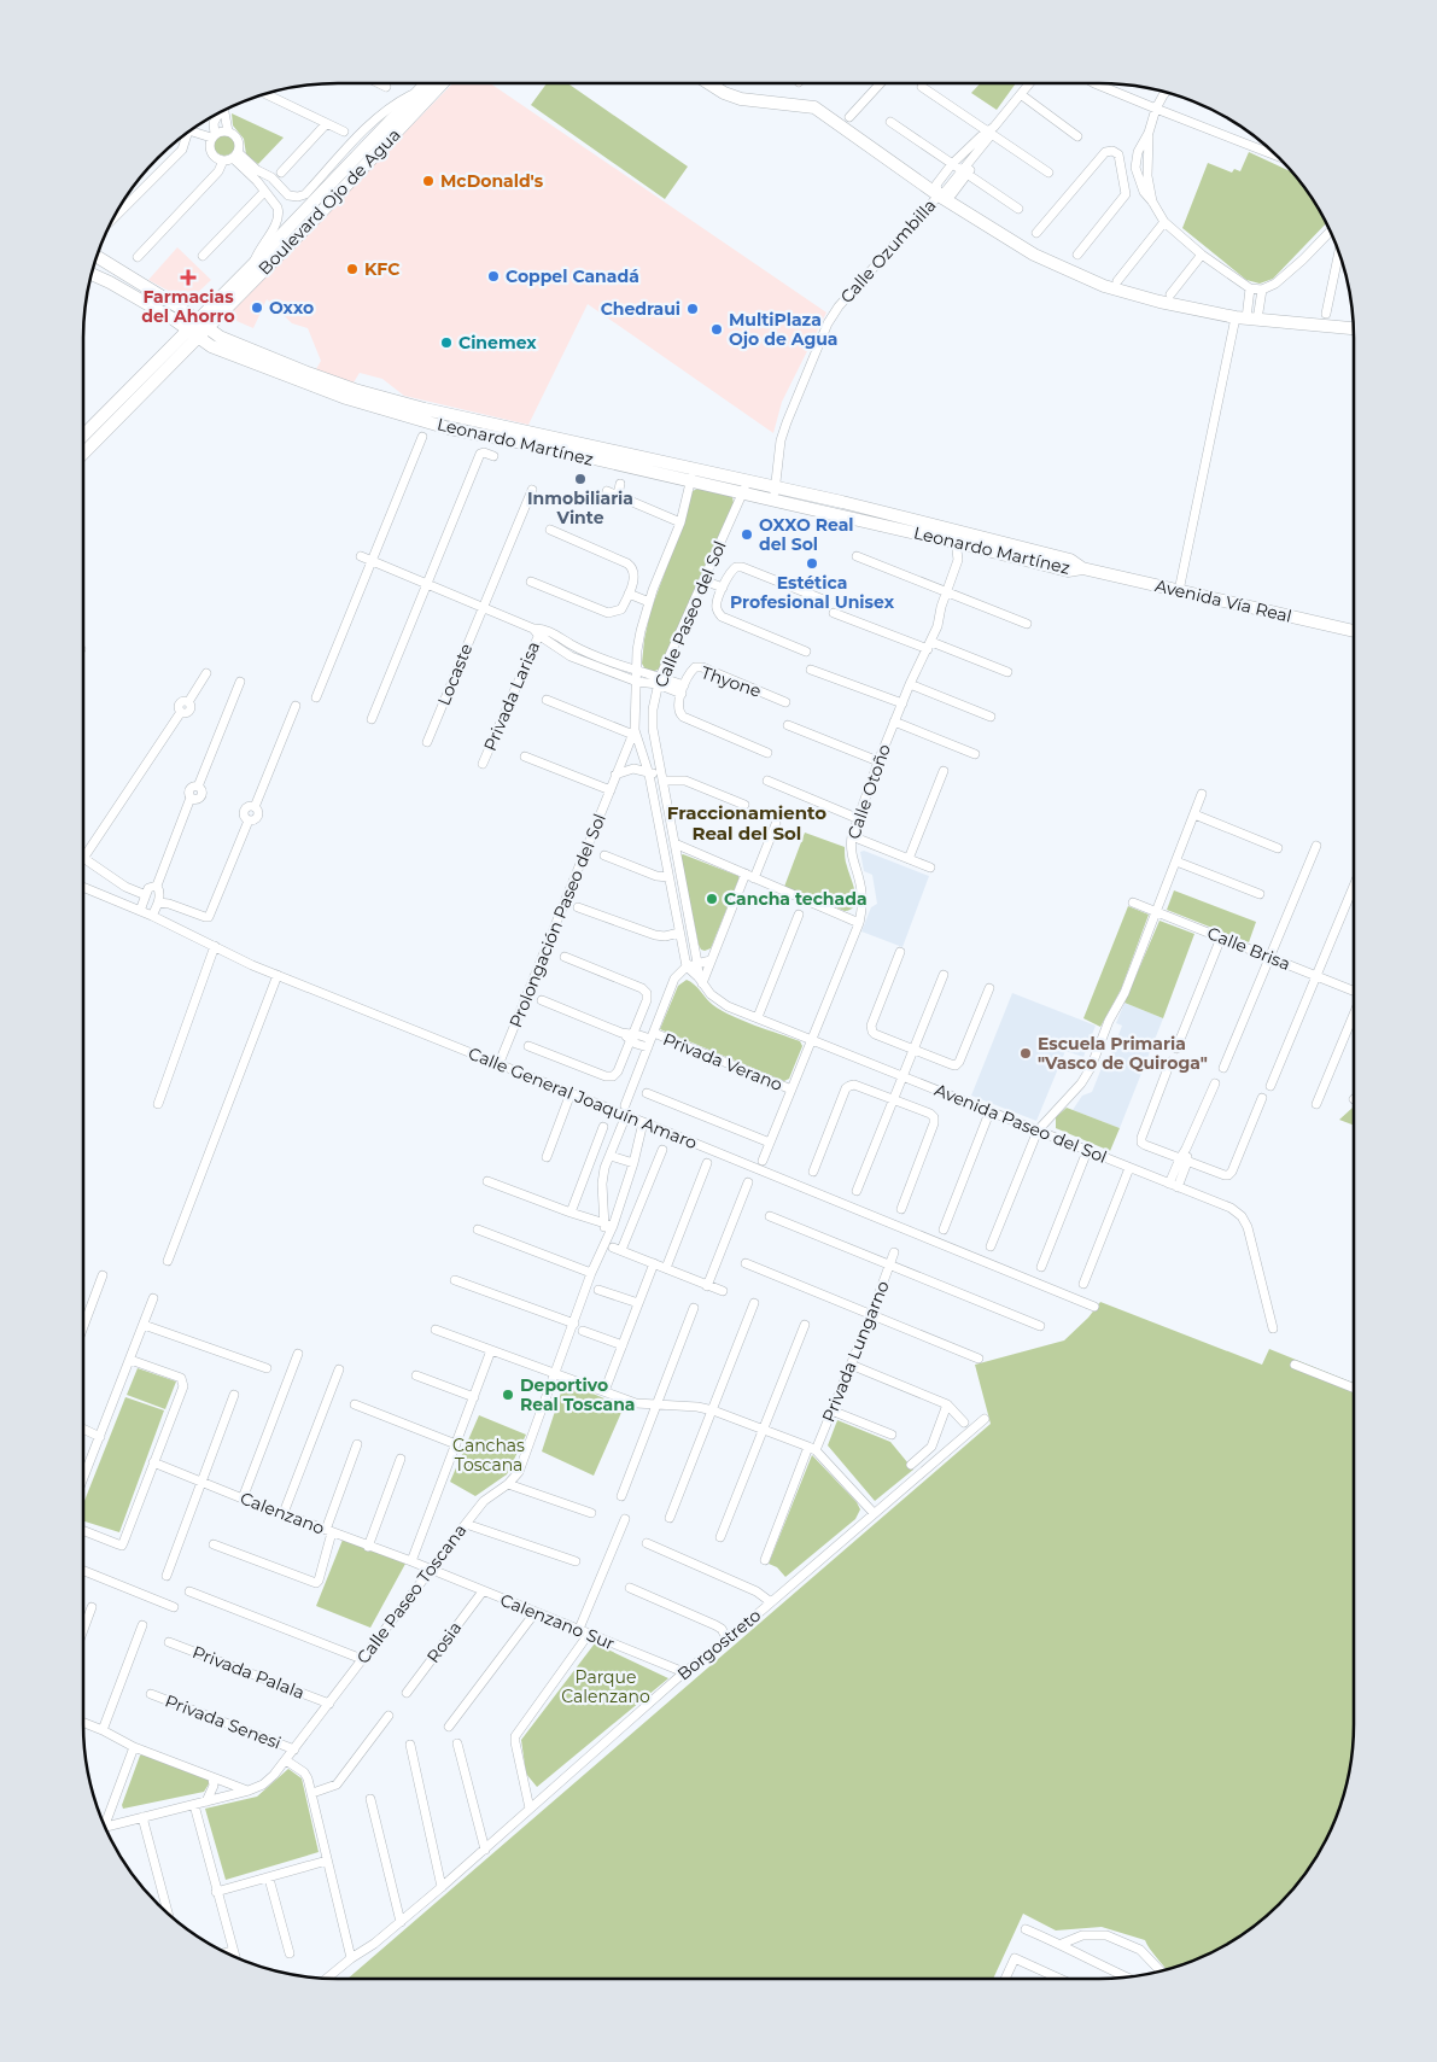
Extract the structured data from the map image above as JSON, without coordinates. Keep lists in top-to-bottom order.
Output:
{
  "streets": {
    "main road": [
      "Boulevard Ojo de Agua",
      "Calle Ozumbilla",
      "Leonardo Martínez",
      "Avenida Vía Real"
    ],
    "street": [
      "Calle Paseo del Sol",
      "Locaste",
      "Thyone",
      "Privada Larisa",
      "Calle Otoño",
      "Prolongación Paseo del Sol",
      "Calle Brisa",
      "Privada Verano",
      "Calle General Joaquín Amaro",
      "Avenida Paseo del Sol",
      "Privada Lungarno",
      "Calenzano",
      "Calle Paseo Toscana",
      "Calenzano Sur",
      "Rosia",
      "Borgostreto",
      "Privada Palala",
      "Privada Senesi"
    ]
  },
  "crossings": [
    ["Boulevard Ojo de Agua", "Leonardo Martínez"],
    ["Calle Ozumbilla", "Leonardo Martínez"],
    ["Leonardo Martínez", "Avenida Vía Real"],
    ["Leonardo Martínez", "Calle Paseo del Sol"],
    ["Leonardo Martínez", "Calle Otoño"],
    ["Calle Paseo del Sol", "Prolongación Paseo del Sol"],
    ["Calle Paseo del Sol", "Avenida Paseo del Sol"],
    ["Calle Otoño", "Privada Verano"],
    ["Calle Otoño", "Avenida Paseo del Sol"],
    ["Prolongación Paseo del Sol", "Calle General Joaquín Amaro"],
    ["Calle General Joaquín Amaro", "Calle Paseo Toscana"],
    ["Calenzano", "Calenzano Sur"],
    ["Calle Paseo Toscana", "Calenzano Sur"],
    ["Calle Paseo Toscana", "Privada Palala"],
    ["Calle Paseo Toscana", "Privada Senesi"],
    ["Calenzano Sur", "Rosia"],
    ["Calenzano Sur", "Borgostreto"]
  ],
  "districts": ["Fraccionamiento Real del Sol"],
  "parks": ["Canchas Toscana", "Parque Calenzano"],
  "places": {
    "other": [
      "McDonald's",
      "KFC",
      "Coppel Canadá",
      "Oxxo",
      "Chedraui",
      "MultiPlaza Ojo de Agua",
      "Cinemex",
      "Inmobiliaria Vinte",
      "OXXO Real del Sol",
      "Estética Profesional Unisex",
      "Cancha techada",
      "Escuela Primaria \"Vasco de Quiroga\"",
      "Deportivo Real Toscana"
    ],
    "health": ["Farmacias del Ahorro"]
  }
}
